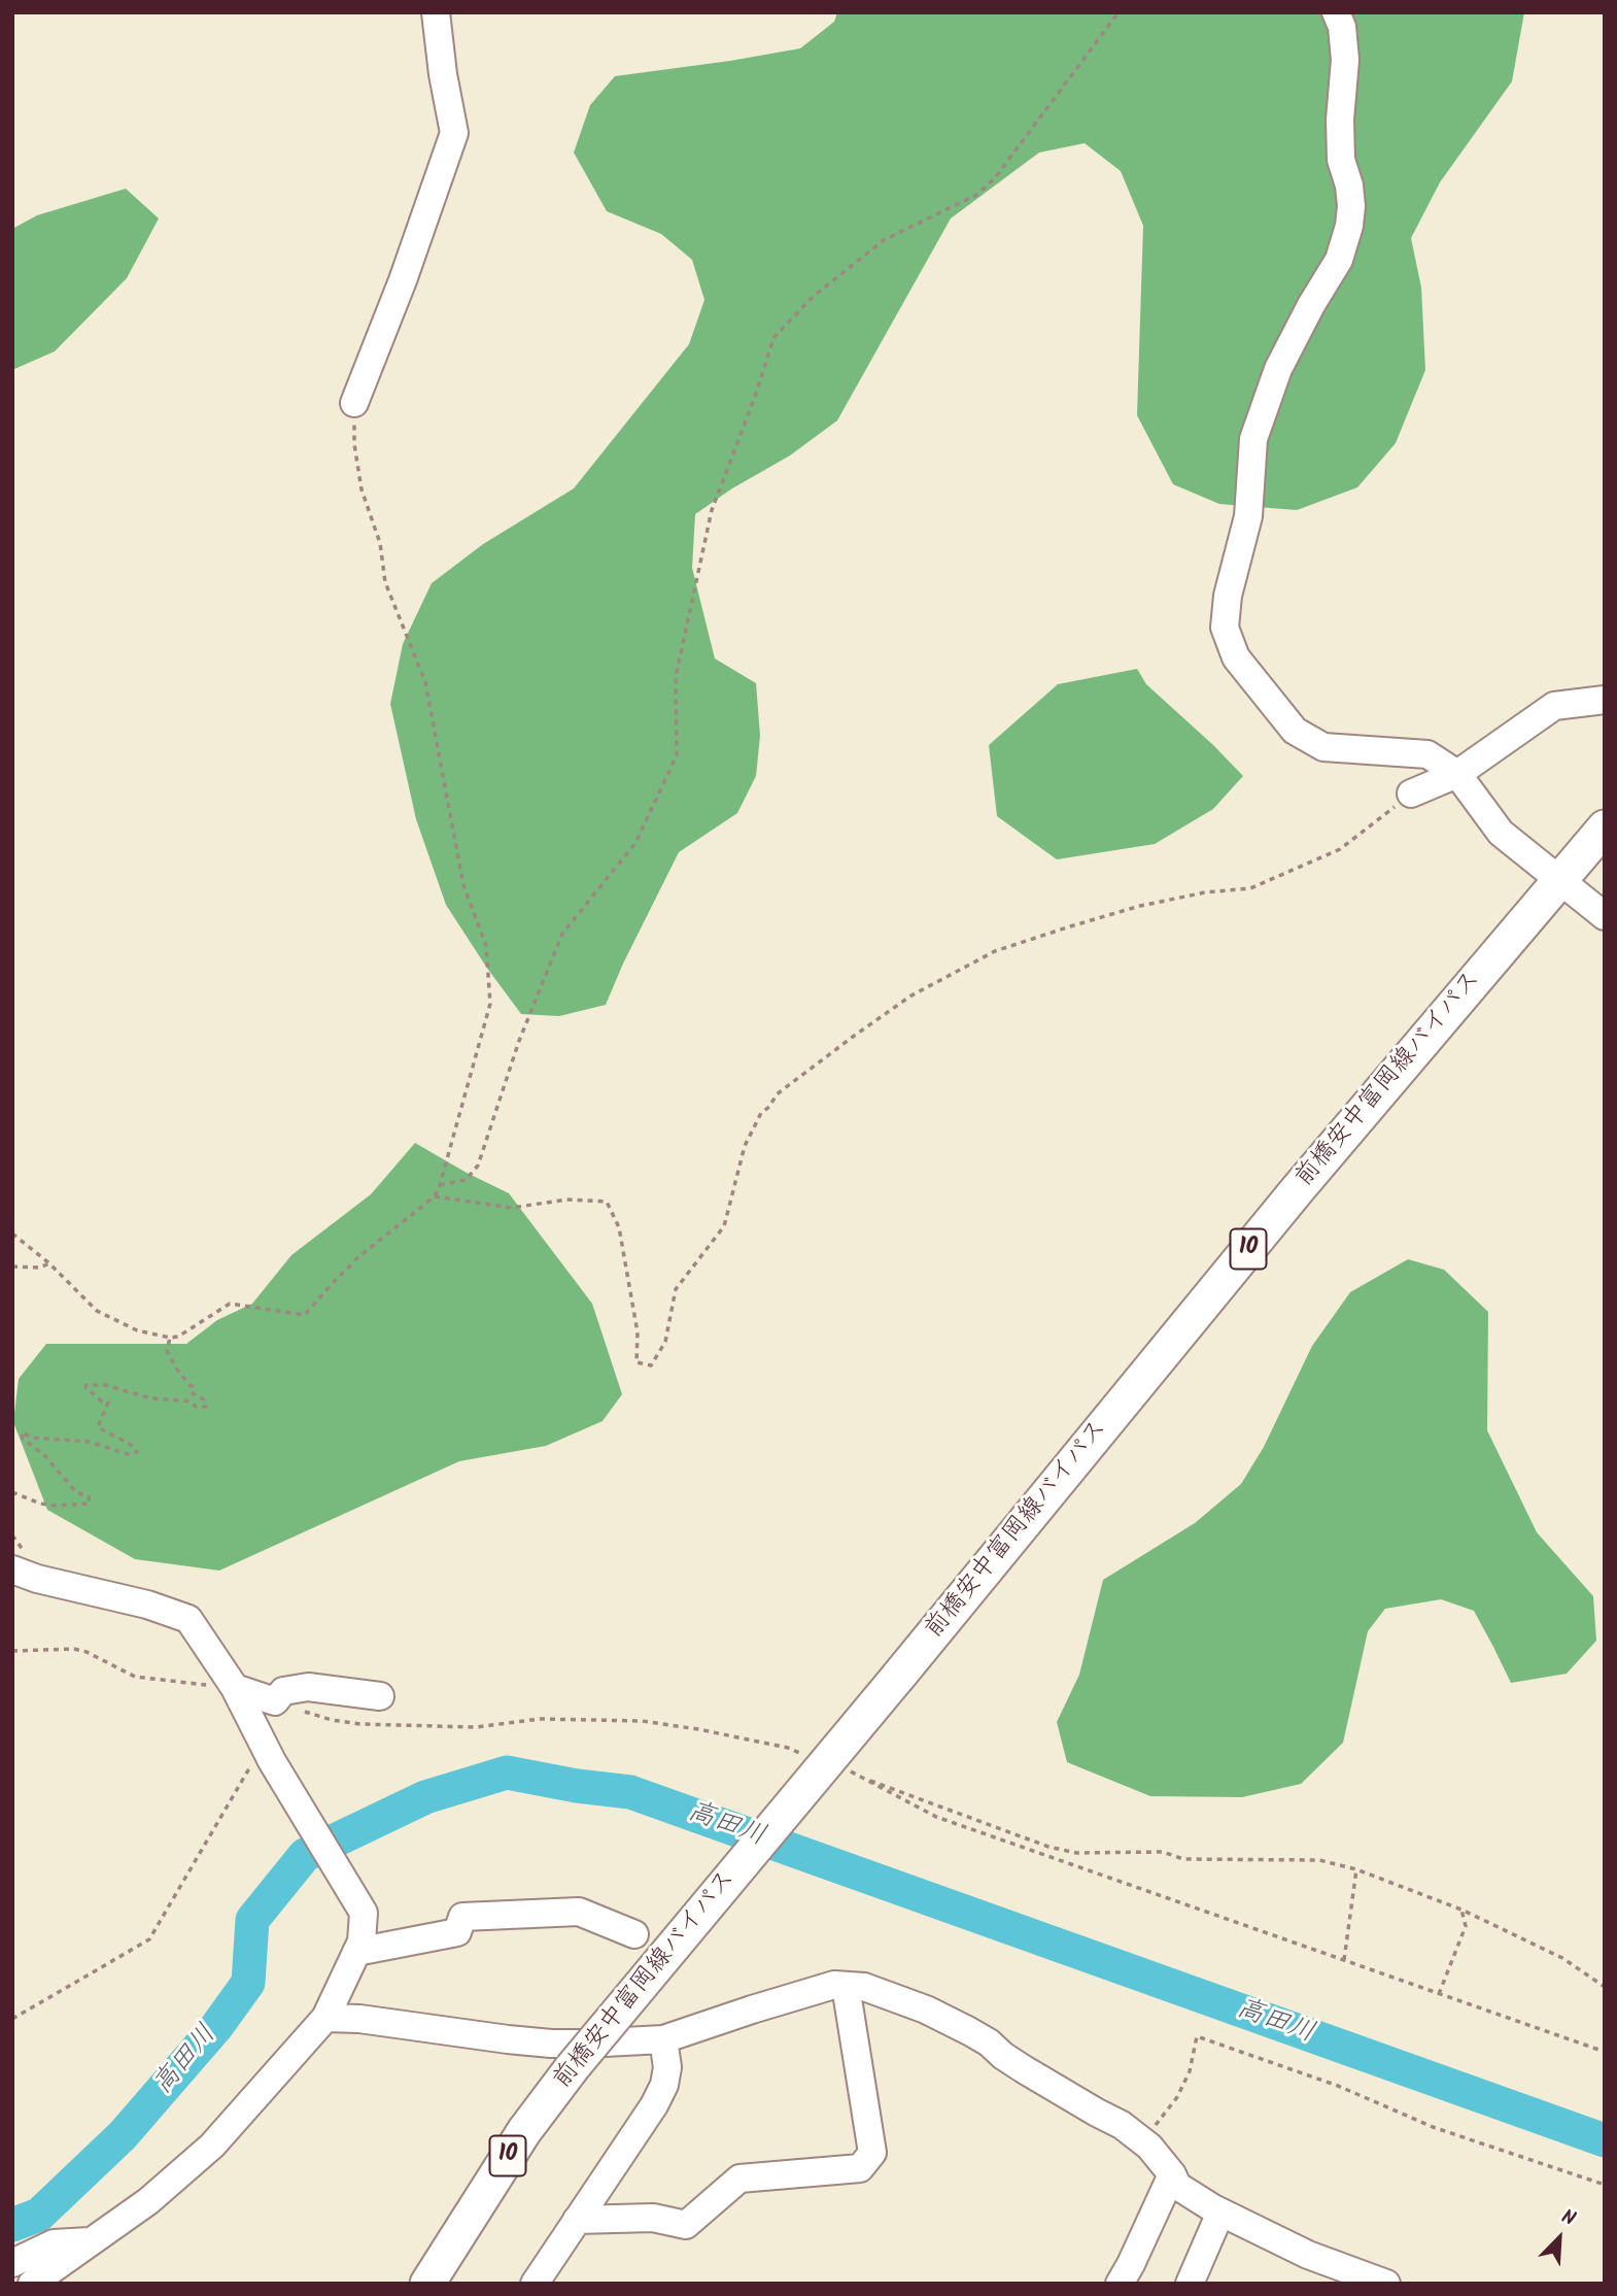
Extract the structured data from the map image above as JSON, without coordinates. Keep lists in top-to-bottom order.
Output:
{
  "streets": {
    "main road": ["前橋安中富岡線バイパス", "10"]
  },
  "water": ["高田川"],
  "north": "top right"
}
